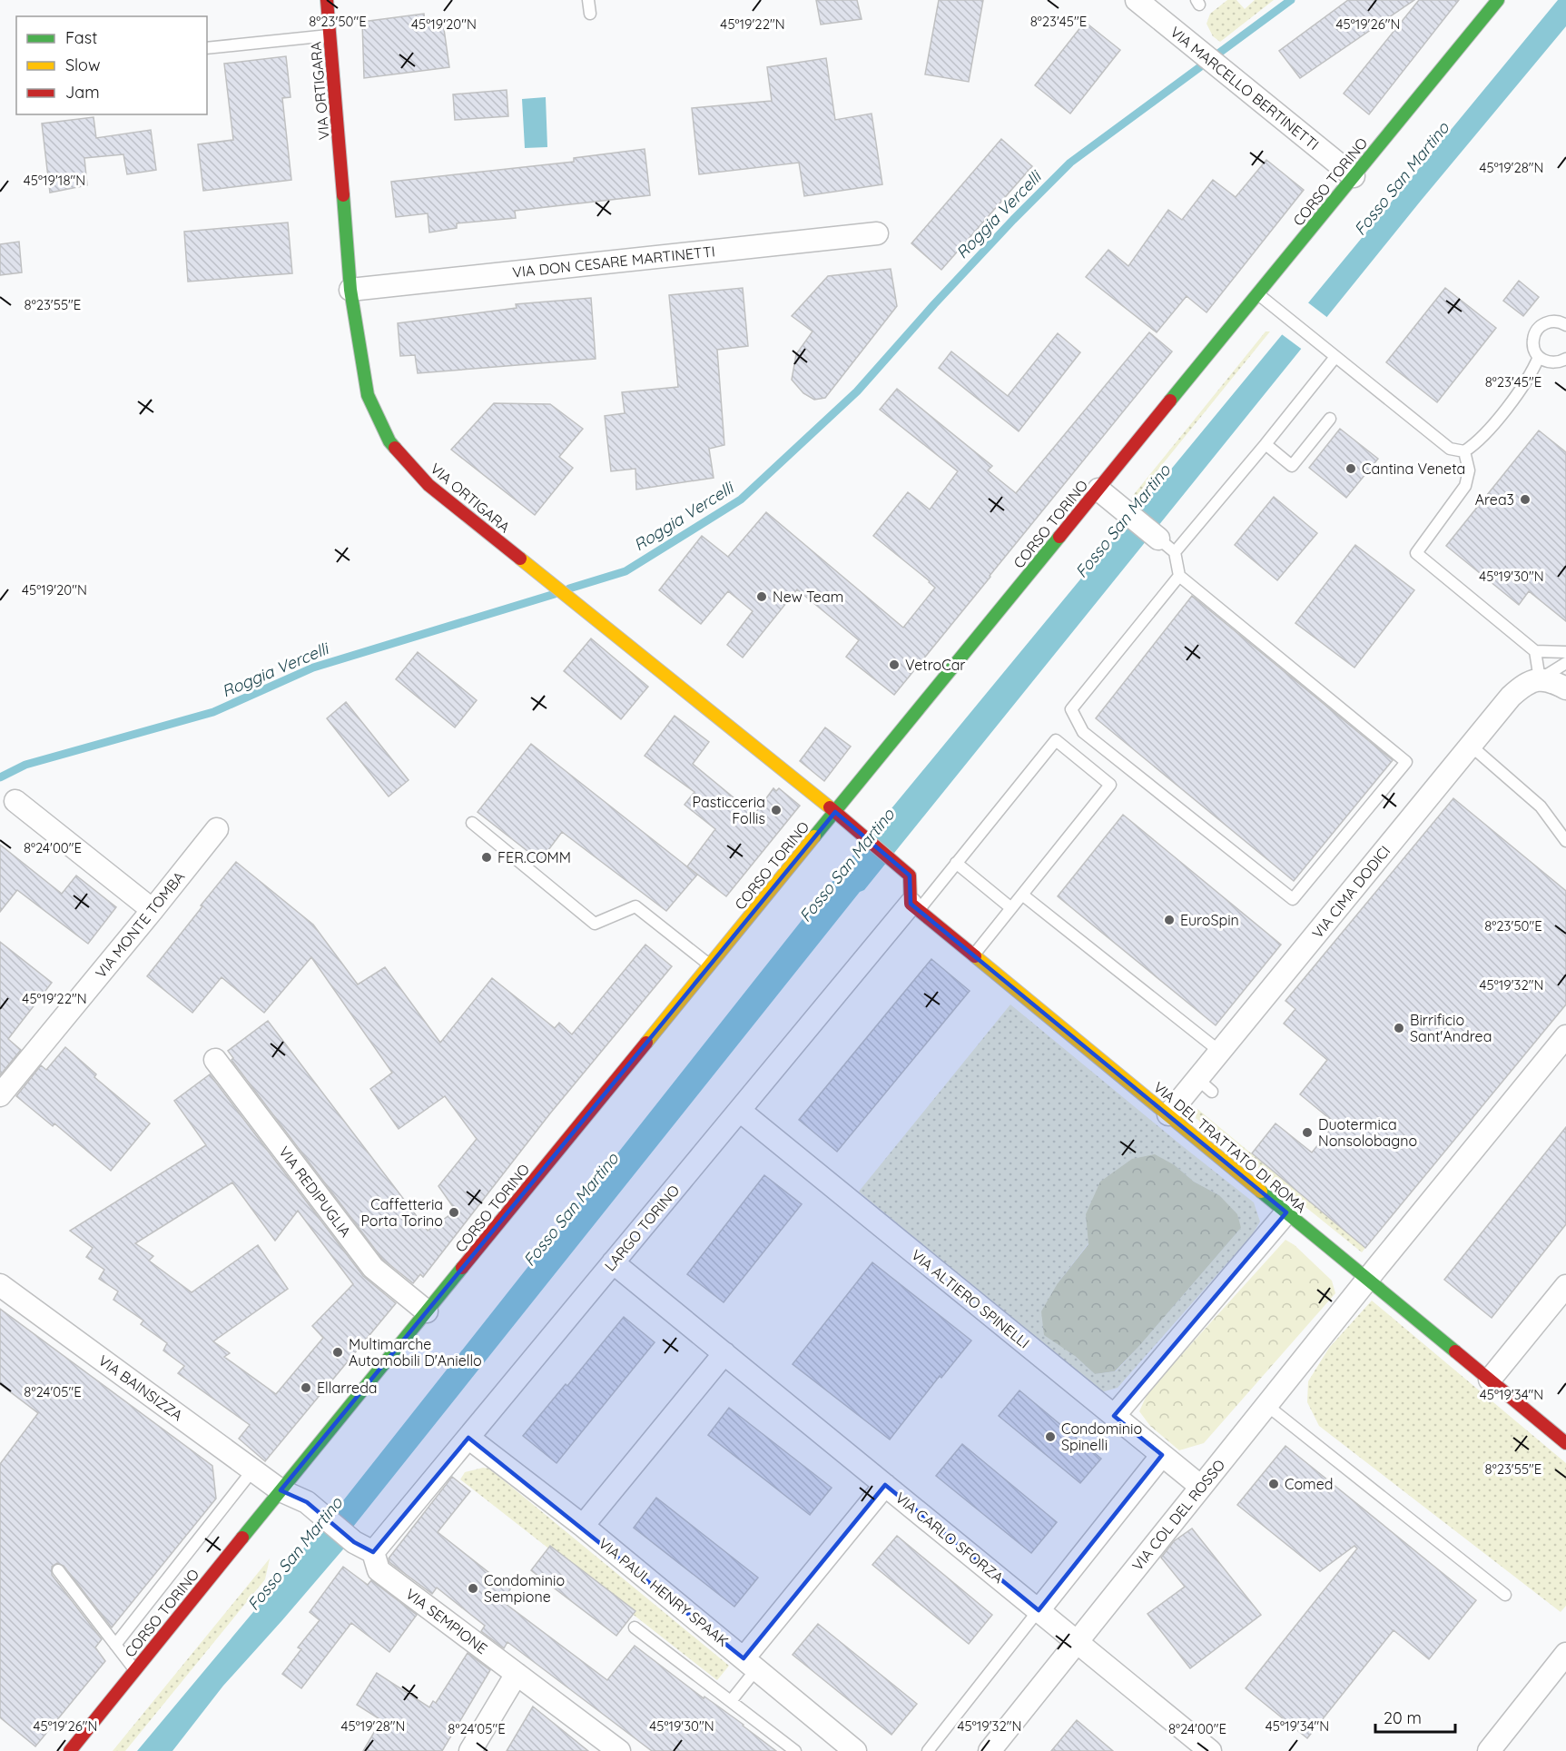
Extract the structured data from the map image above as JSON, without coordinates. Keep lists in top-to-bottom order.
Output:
{
  "streets": {
    "main road": ["VIA ORTIGARA", "CORSO TORINO", "VIA DEL TRATTATO DI ROMA"],
    "street": [
      "VIA MARCELLO BERTINETTI",
      "VIA DON CESARE MARTINETTI",
      "VIA CIMA DODICI",
      "VIA MONTE TOMBA",
      "VIA REDIPUGLIA",
      "LARGO TORINO",
      "VIA ALTIERO SPINELLI",
      "VIA BAINSIZZA",
      "VIA COL DEL ROSSO",
      "VIA CARLO SFORZA",
      "VIA PAUL HENRY SPAAK",
      "VIA SEMPIONE"
    ]
  },
  "crossings": [
    ["VIA MARCELLO BERTINETTI", "CORSO TORINO"],
    ["VIA ORTIGARA", "CORSO TORINO"],
    ["VIA ORTIGARA", "VIA DON CESARE MARTINETTI"],
    ["VIA ORTIGARA", "VIA DEL TRATTATO DI ROMA"],
    ["VIA ORTIGARA", "LARGO TORINO"],
    ["CORSO TORINO", "VIA REDIPUGLIA"],
    ["CORSO TORINO", "VIA BAINSIZZA"],
    ["VIA CIMA DODICI", "VIA DEL TRATTATO DI ROMA"],
    ["VIA DEL TRATTATO DI ROMA", "LARGO TORINO"],
    ["VIA DEL TRATTATO DI ROMA", "VIA COL DEL ROSSO"],
    ["LARGO TORINO", "VIA ALTIERO SPINELLI"],
    ["LARGO TORINO", "VIA CARLO SFORZA"],
    ["LARGO TORINO", "VIA PAUL HENRY SPAAK"],
    ["LARGO TORINO", "VIA SEMPIONE"],
    ["VIA ALTIERO SPINELLI", "VIA COL DEL ROSSO"],
    ["VIA COL DEL ROSSO", "VIA CARLO SFORZA"]
  ],
  "water": ["Fosso San Martino", "Roggia Vercelli"],
  "places": [
    "Cantina Veneta",
    "Area3",
    "New Team",
    "VetroCar",
    "Pasticceria Follis",
    "FER.COMM",
    "EuroSpin",
    "Birrificio Sant'Andrea",
    "Duotermica Nonsolobagno",
    "Caffetteria Porta Torino",
    "Multimarche Automobili D'Aniello",
    "Ellarreda",
    "Condominio Spinelli",
    "Comed",
    "Condominio Sempione"
  ],
  "legend": ["Fast", "Slow", "Jam"],
  "scale_bar": "20 m",
  "coordinates": [
    "8°23'50\"E",
    "8°23'45\"E",
    "45°19'20\"N",
    "45°19'22\"N",
    "45°19'26\"N",
    "45°19'28\"N",
    "45°19'18\"N",
    "8°23'55\"E",
    "45°19'30\"N",
    "8°24'00\"E",
    "45°19'32\"N",
    "8°24'05\"E",
    "45°19'34\"N"
  ]
}
